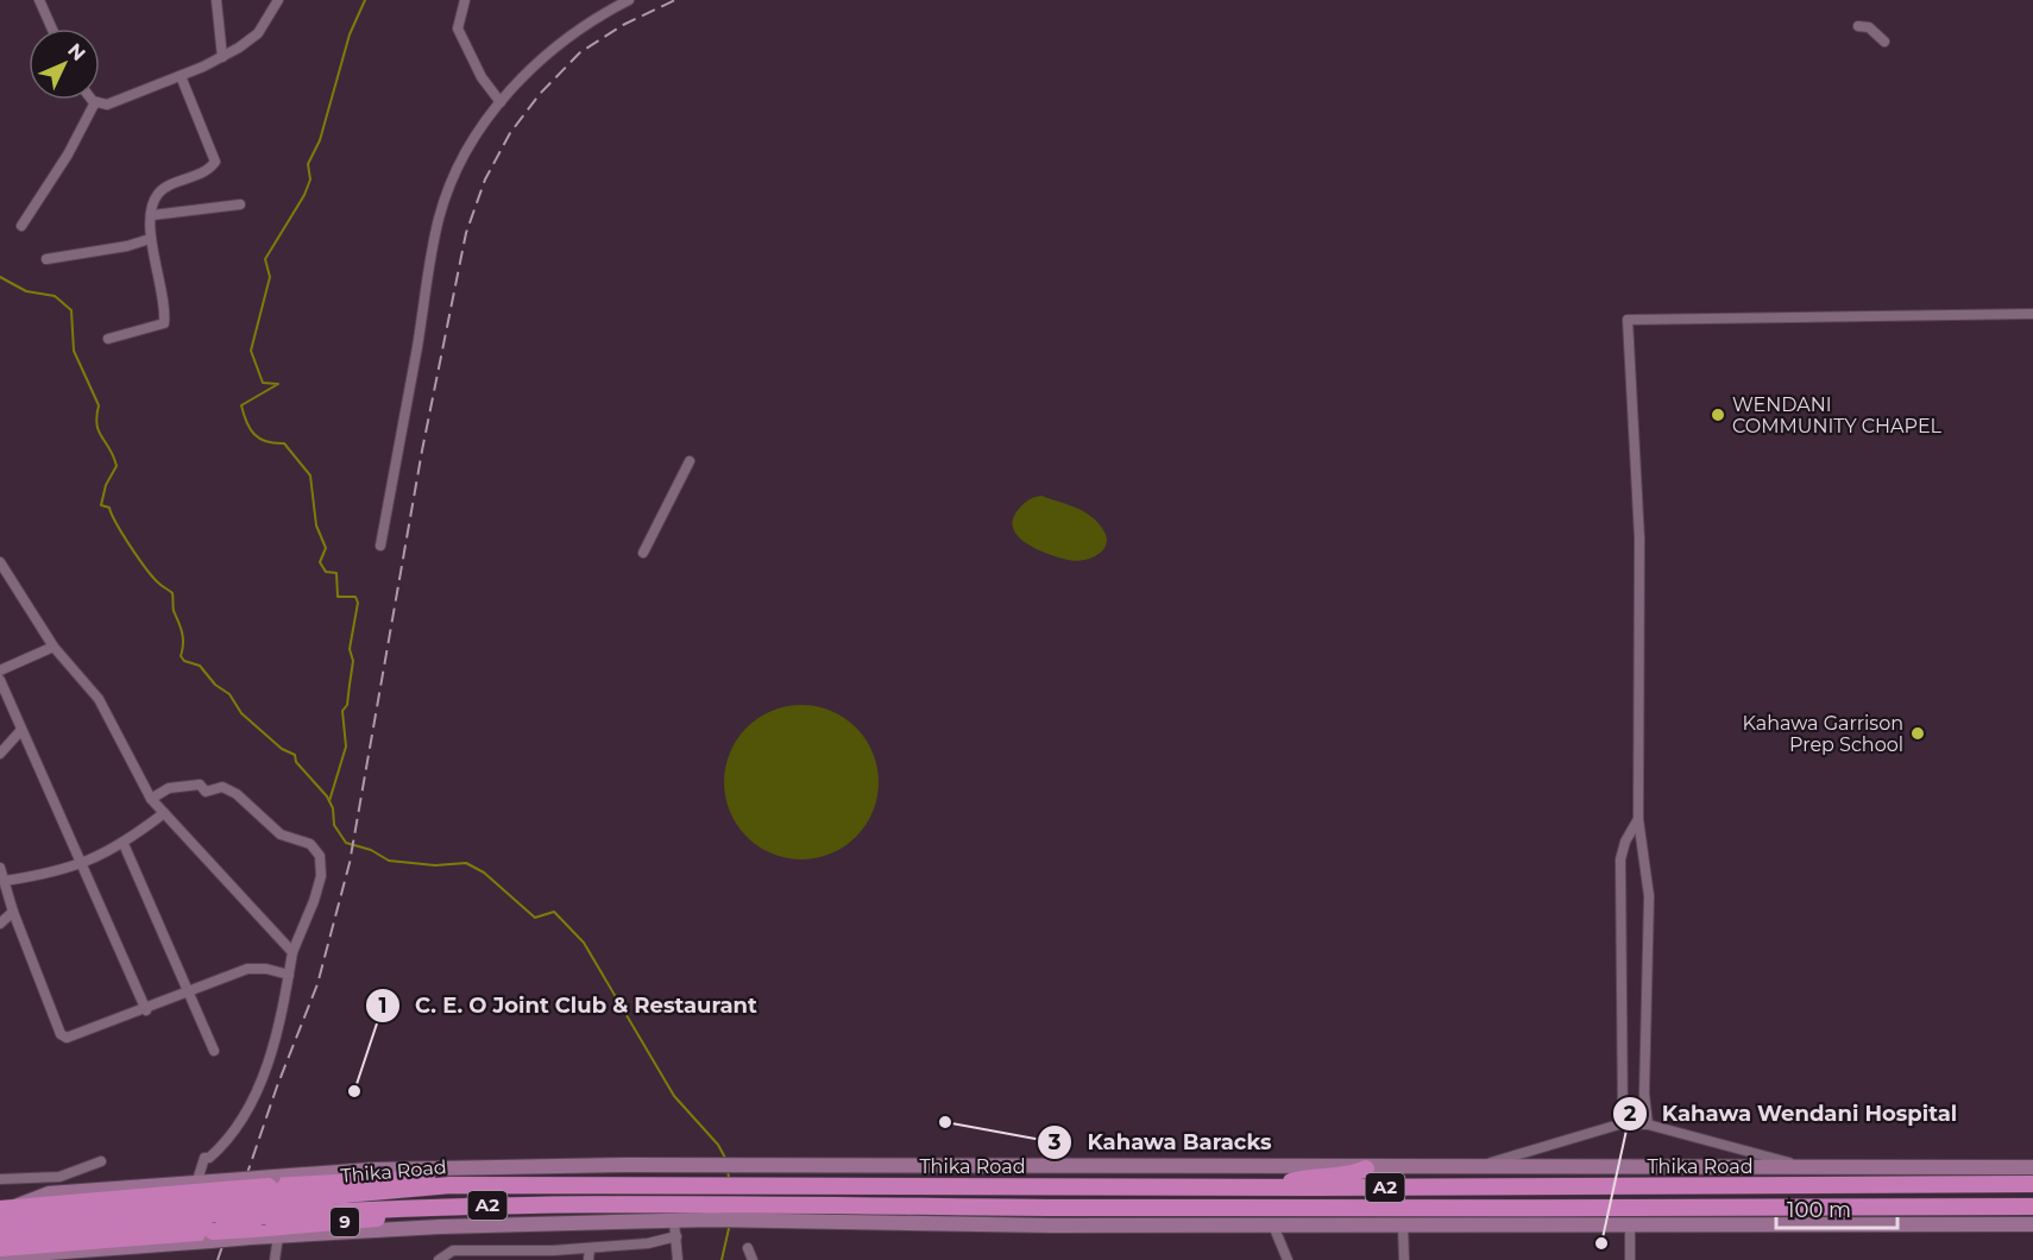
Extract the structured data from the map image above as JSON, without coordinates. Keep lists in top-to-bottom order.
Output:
{
  "streets": {
    "highway": ["Thika Road", "A2"]
  },
  "places": [
    "WENDANI COMMUNITY CHAPEL",
    "Kahawa Garrison Prep School",
    "C. E. O Joint Club & Restaurant",
    "Kahawa Baracks",
    "Kahawa Wendani Hospital"
  ],
  "scale_bar": "100 m",
  "north": "top right"
}
